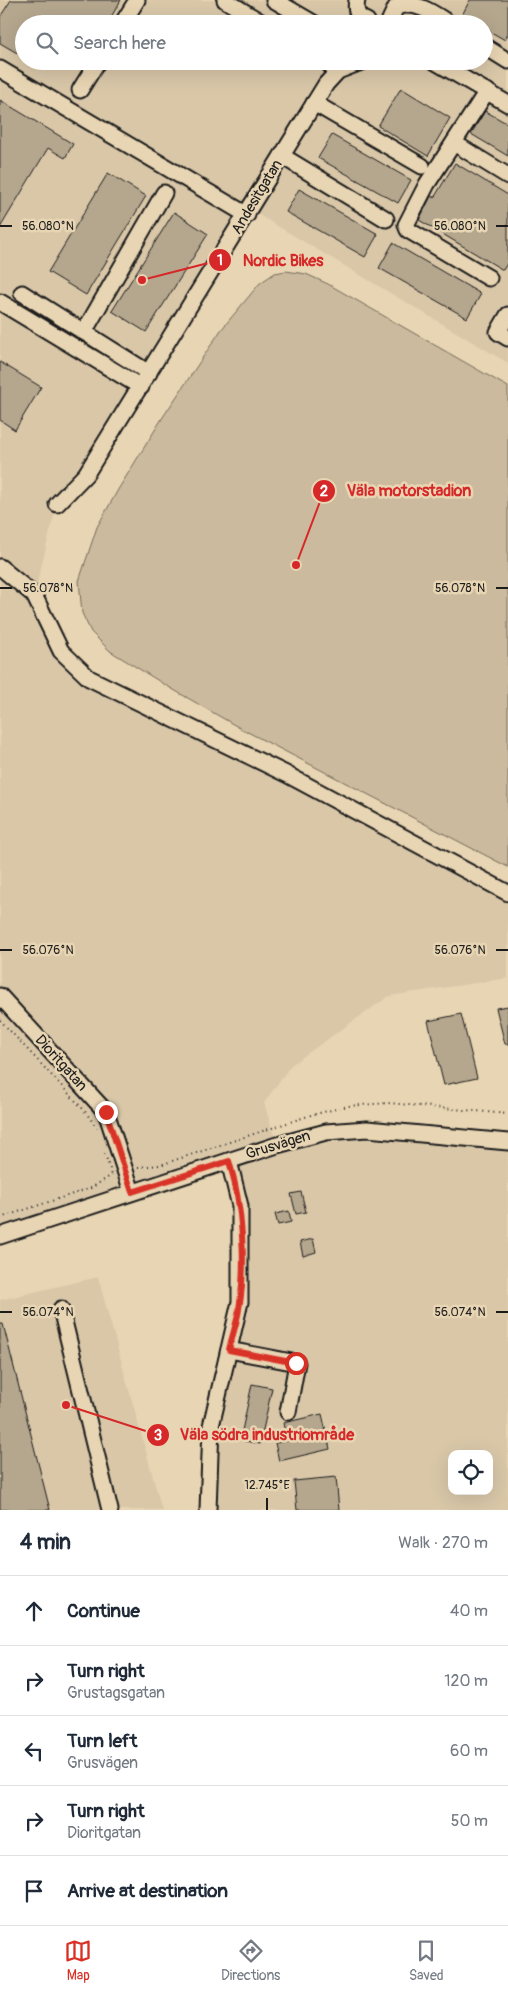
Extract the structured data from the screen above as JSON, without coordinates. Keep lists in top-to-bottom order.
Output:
{
  "streets": {
    "street": ["Andesitgatan", "Dioritgatan", "Grusvägen"]
  },
  "crossings": [
    ["Dioritgatan", "Grusvägen"]
  ],
  "places": ["Nordic Bikes", "Väla motorstadion", "Väla södra industriområde"],
  "page": {
    "search": "Search here",
    "heading": ["4 min", "Walk · 270 m"],
    "list": [
      ["Continue", "40 m"],
      ["Turn right", "Grustagsgatan", "120 m"],
      ["Turn left", "Grusvägen", "60 m"],
      ["Turn right", "Dioritgatan", "50 m"],
      "Arrive at destination"
    ],
    "nav": ["Map", "Directions", "Saved"]
  },
  "coordinates": [
    "56.080°N",
    "56.078°N",
    "56.076°N",
    "56.074°N",
    "12.745°E"
  ]
}
